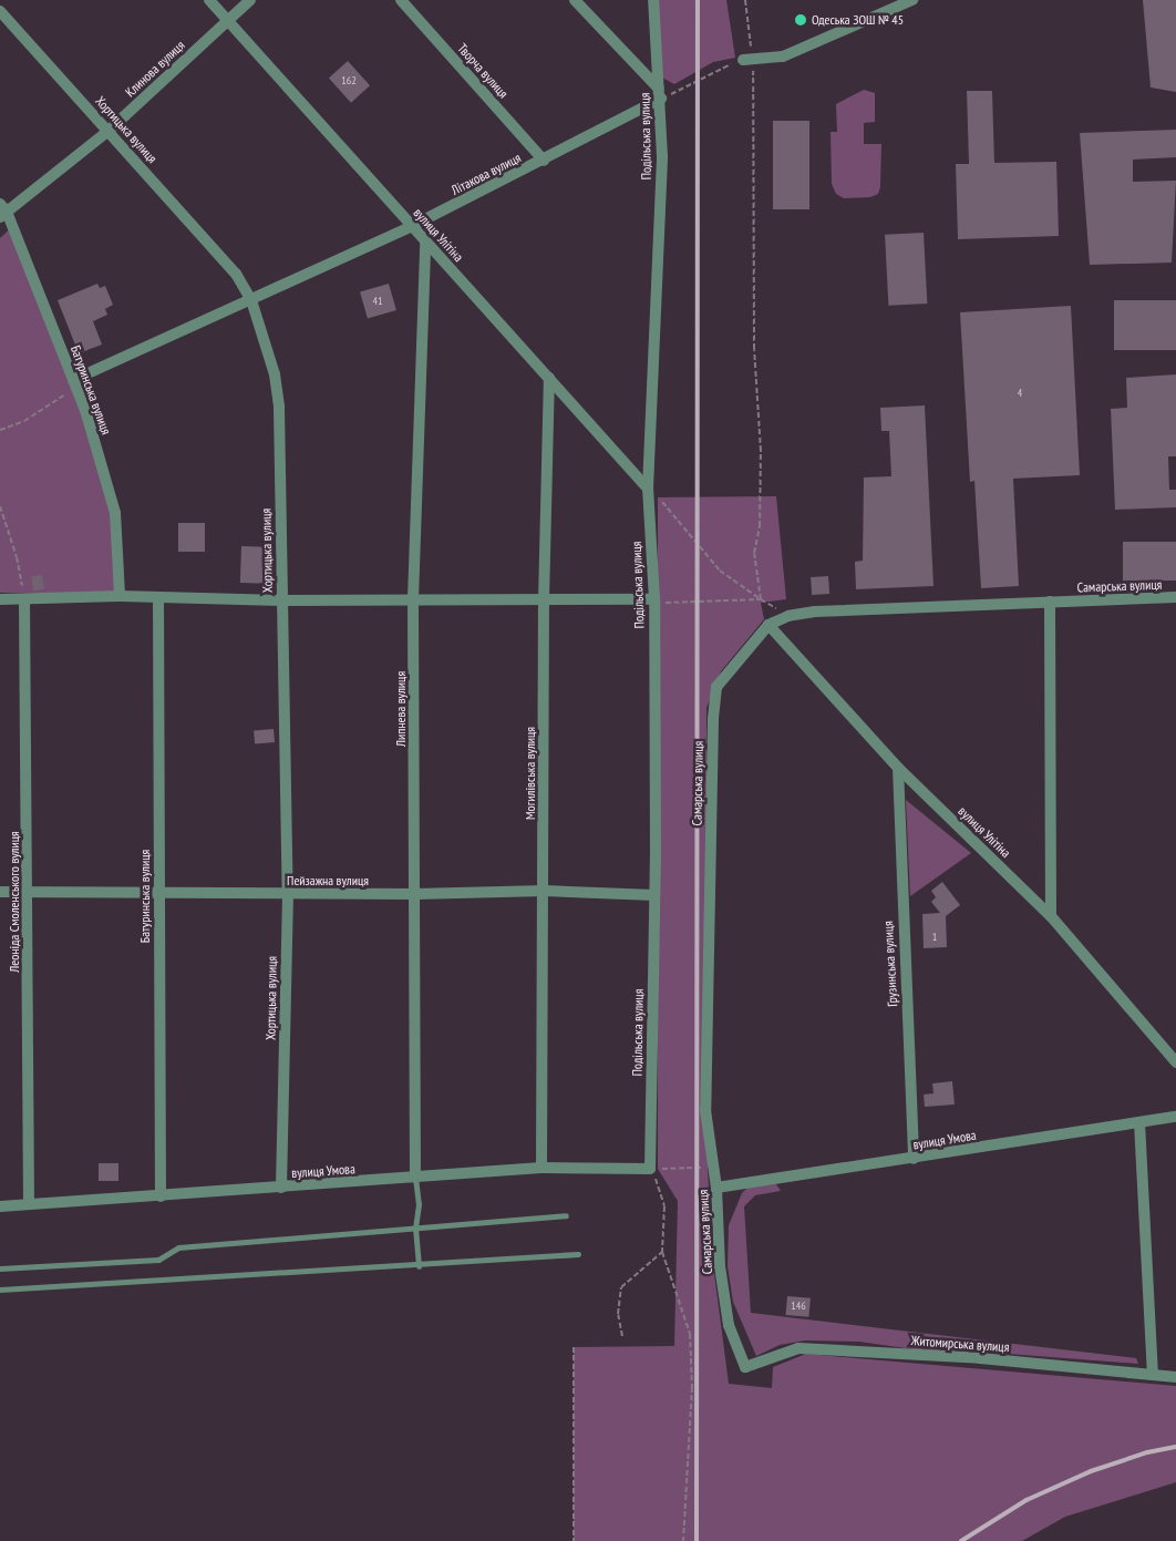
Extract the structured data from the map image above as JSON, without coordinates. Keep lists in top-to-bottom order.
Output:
{
  "streets": {
    "street": [
      "Клинова вулиця",
      "Творча вулиця",
      "Хортицька вулиця",
      "Подільська вулиця",
      "Літакова вулиця",
      "вулиця Улітіна",
      "Батуринська вулиця",
      "Самарська вулиця",
      "Липнева вулиця",
      "Могилівська вулиця",
      "Пейзажна вулиця",
      "Леоніда Смоленського вулиця",
      "Грузинська вулиця",
      "вулиця Умова",
      "Житомирська вулиця"
    ]
  },
  "crossings": [
    ["Клинова вулиця", "Хортицька вулиця"],
    ["Клинова вулиця", "вулиця Улітіна"],
    ["Клинова вулиця", "Батуринська вулиця"],
    ["Творча вулиця", "Літакова вулиця"],
    ["Хортицька вулиця", "Літакова вулиця"],
    ["Хортицька вулиця", "Пейзажна вулиця"],
    ["Хортицька вулиця", "вулиця Умова"],
    ["Подільська вулиця", "Літакова вулиця"],
    ["Подільська вулиця", "вулиця Улітіна"],
    ["Подільська вулиця", "Пейзажна вулиця"],
    ["Подільська вулиця", "вулиця Умова"],
    ["Літакова вулиця", "вулиця Улітіна"],
    ["Літакова вулиця", "Батуринська вулиця"],
    ["вулиця Улітіна", "Самарська вулиця"],
    ["вулиця Улітіна", "Липнева вулиця"],
    ["вулиця Улітіна", "Могилівська вулиця"],
    ["вулиця Улітіна", "Грузинська вулиця"],
    ["Батуринська вулиця", "Пейзажна вулиця"],
    ["Батуринська вулиця", "вулиця Умова"],
    ["Самарська вулиця", "вулиця Умова"],
    ["Самарська вулиця", "Житомирська вулиця"],
    ["Липнева вулиця", "Пейзажна вулиця"],
    ["Липнева вулиця", "вулиця Умова"],
    ["Могилівська вулиця", "Пейзажна вулиця"],
    ["Могилівська вулиця", "вулиця Умова"],
    ["Пейзажна вулиця", "Леоніда Смоленського вулиця"],
    ["Леоніда Смоленського вулиця", "вулиця Умова"],
    ["Грузинська вулиця", "вулиця Умова"]
  ],
  "places": ["Одеська ЗОШ № 45"],
  "house_numbers": [
    "162",
    "41",
    "4",
    "1",
    "146"
  ]
}
